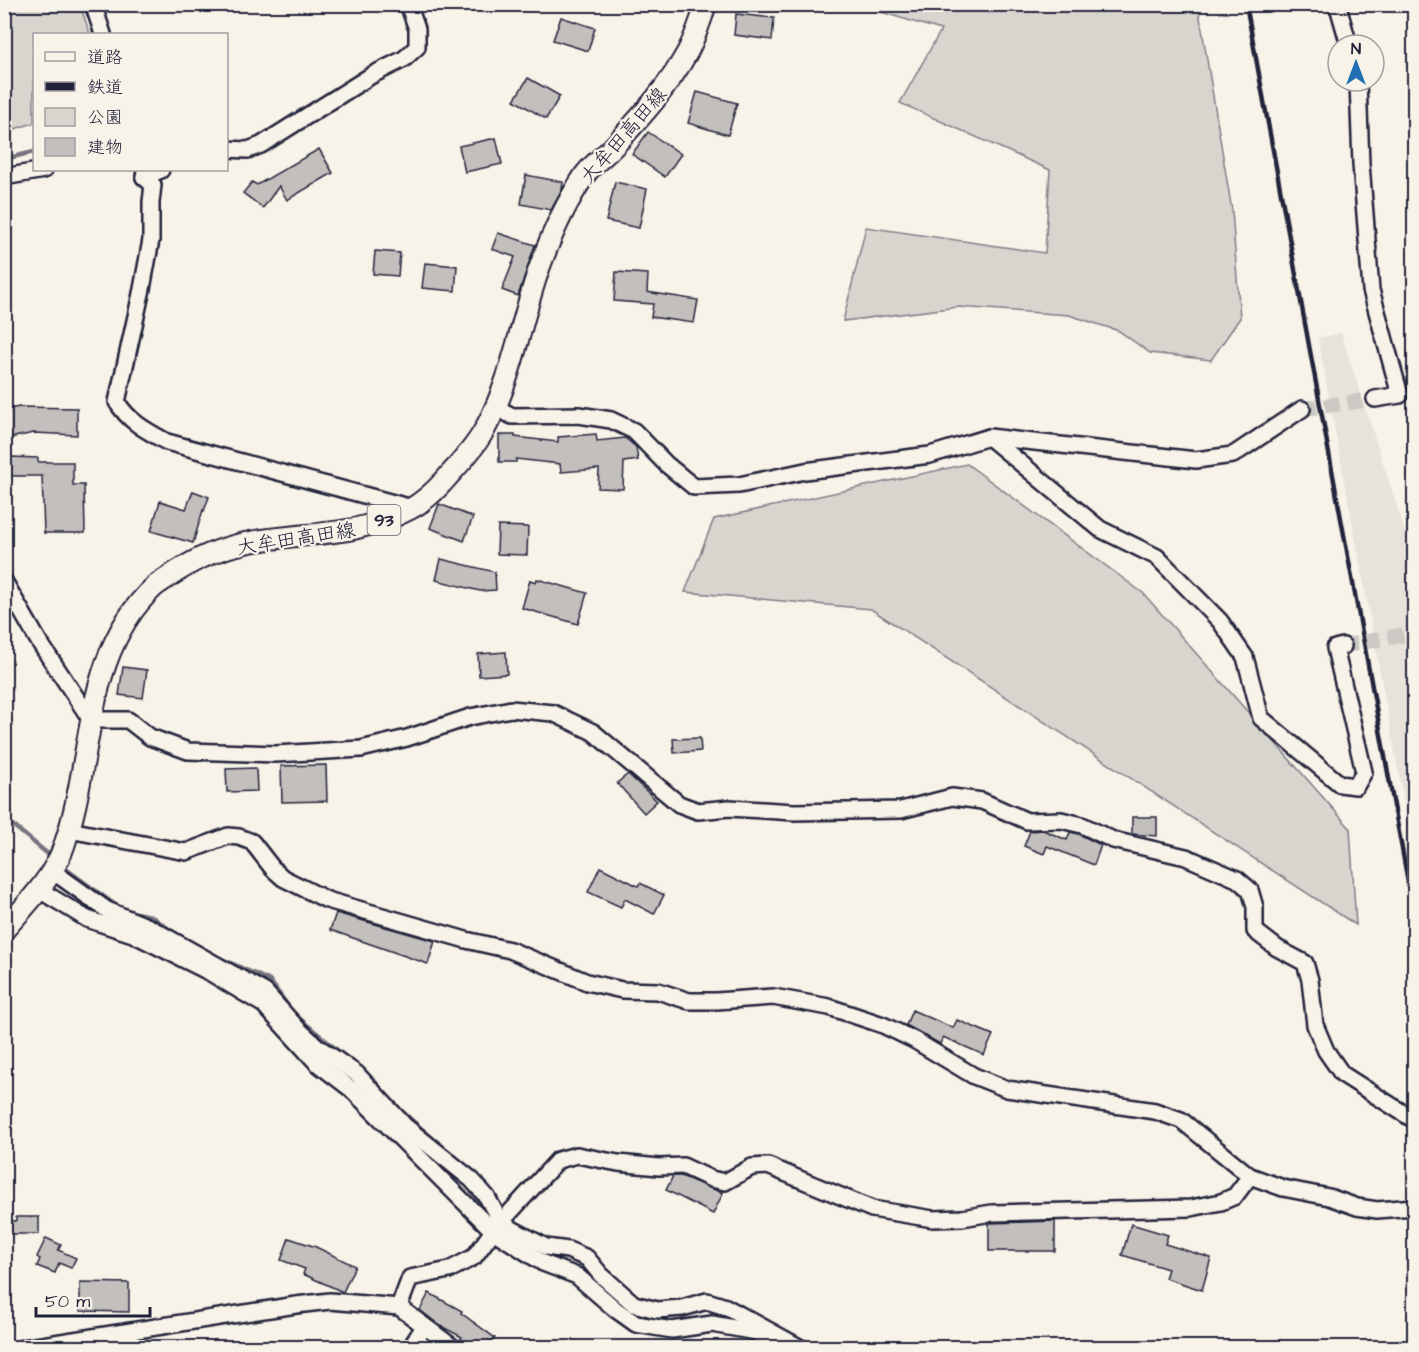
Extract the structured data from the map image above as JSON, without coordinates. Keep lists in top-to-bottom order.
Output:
{
  "streets": {
    "main road": ["大牟田高田線", "93"]
  },
  "legend": [
    "道路",
    "鉄道",
    "公園",
    "建物"
  ],
  "scale_bar": "50 m",
  "north": "top"
}
